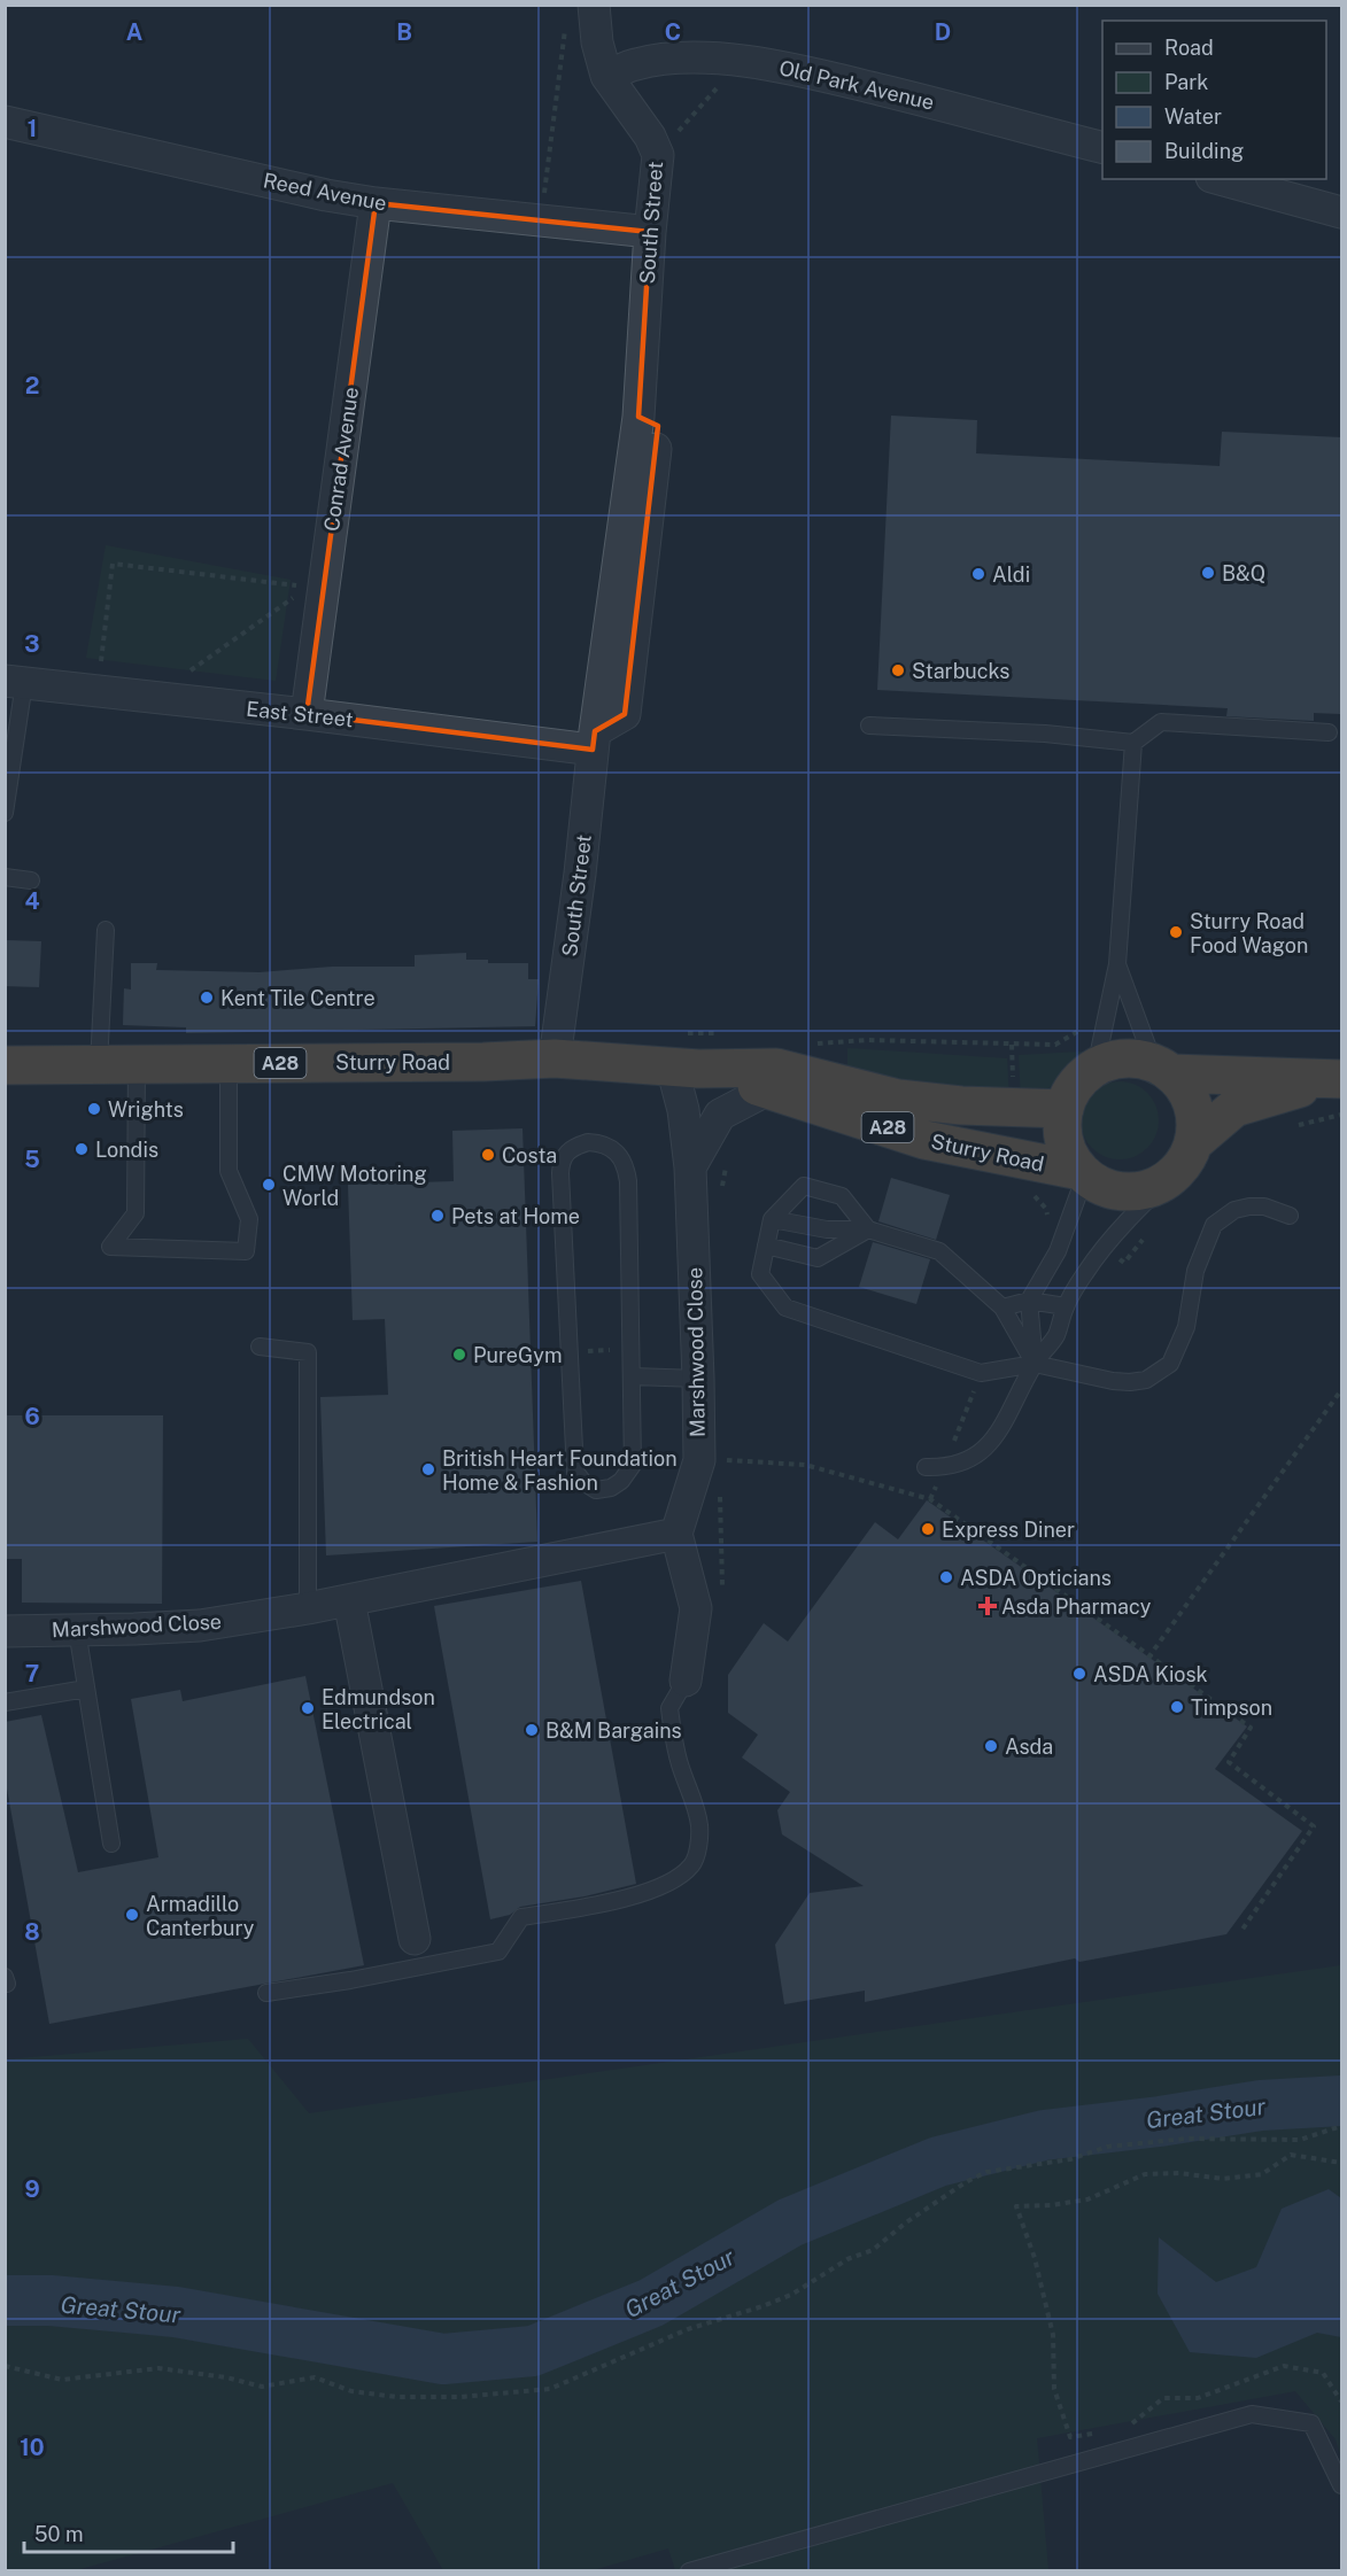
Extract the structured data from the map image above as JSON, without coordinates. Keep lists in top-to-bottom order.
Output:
{
  "streets": {
    "highway": ["Sturry Road", "A28"],
    "street": [
      "Old Park Avenue",
      "Reed Avenue",
      "South Street",
      "Conrad Avenue",
      "East Street",
      "Marshwood Close"
    ]
  },
  "crossings": [
    ["Old Park Avenue", "South Street"],
    ["Reed Avenue", "South Street"],
    ["Reed Avenue", "Conrad Avenue"],
    ["South Street", "East Street"],
    ["South Street", "Sturry Road"],
    ["Conrad Avenue", "East Street"],
    ["Sturry Road", "Marshwood Close"]
  ],
  "water": ["Great Stour"],
  "places": {
    "other": [
      "B&Q",
      "Aldi",
      "Starbucks",
      "Sturry Road Food Wagon",
      "Kent Tile Centre",
      "Wrights",
      "Londis",
      "Costa",
      "CMW Motoring World",
      "Pets at Home",
      "PureGym",
      "British Heart Foundation Home & Fashion",
      "Express Diner",
      "ASDA Opticians",
      "ASDA Kiosk",
      "Timpson",
      "Edmundson Electrical",
      "B&M Bargains",
      "Asda",
      "Armadillo Canterbury"
    ],
    "health": ["Asda Pharmacy"]
  },
  "legend": [
    "Road",
    "Park",
    "Water",
    "Building"
  ],
  "scale_bar": "50 m",
  "grid": {
    "columns": [
      "A",
      "B",
      "C",
      "D"
    ],
    "rows": [
      "1",
      "2",
      "3",
      "4",
      "5",
      "6",
      "7",
      "8",
      "9",
      "10"
    ]
  }
}
